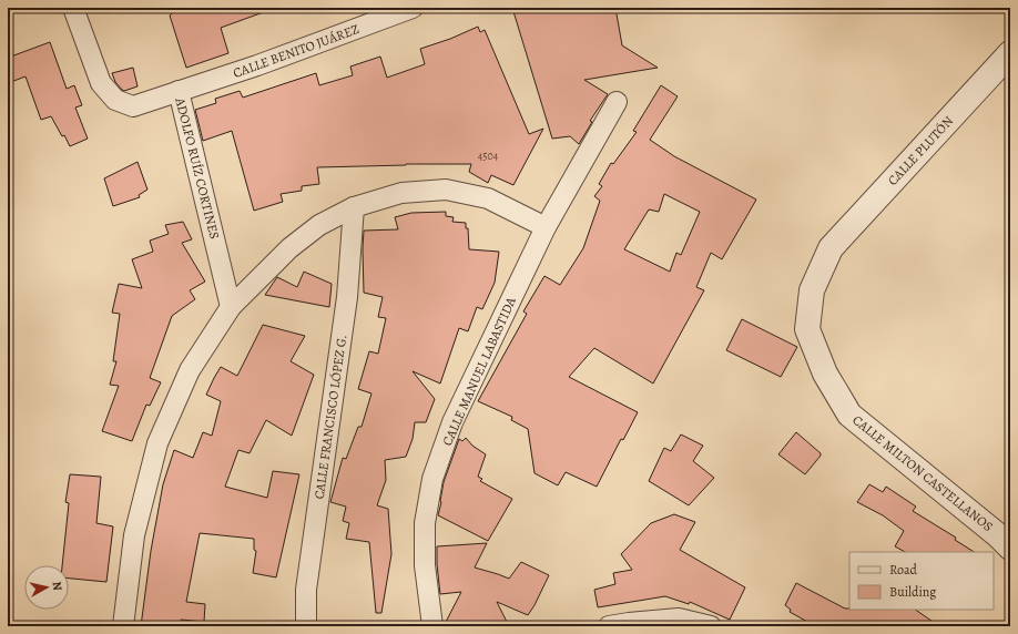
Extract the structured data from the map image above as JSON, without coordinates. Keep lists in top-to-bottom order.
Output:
{
  "streets": {
    "street": [
      "CALLE BENITO JUÁREZ",
      "CALLE PLUTÓN",
      "ADOLFO RUÍZ CORTINES",
      "CALLE MANUEL LABASTIDA",
      "CALLE FRANCISCO LÓPEZ G.",
      "CALLE MILTON CASTELLANOS"
    ]
  },
  "crossings": [
    ["CALLE BENITO JUÁREZ", "ADOLFO RUÍZ CORTINES"],
    ["CALLE PLUTÓN", "CALLE MILTON CASTELLANOS"]
  ],
  "house_numbers": ["4504"],
  "legend": ["Road", "Building"],
  "north": "right"
}
